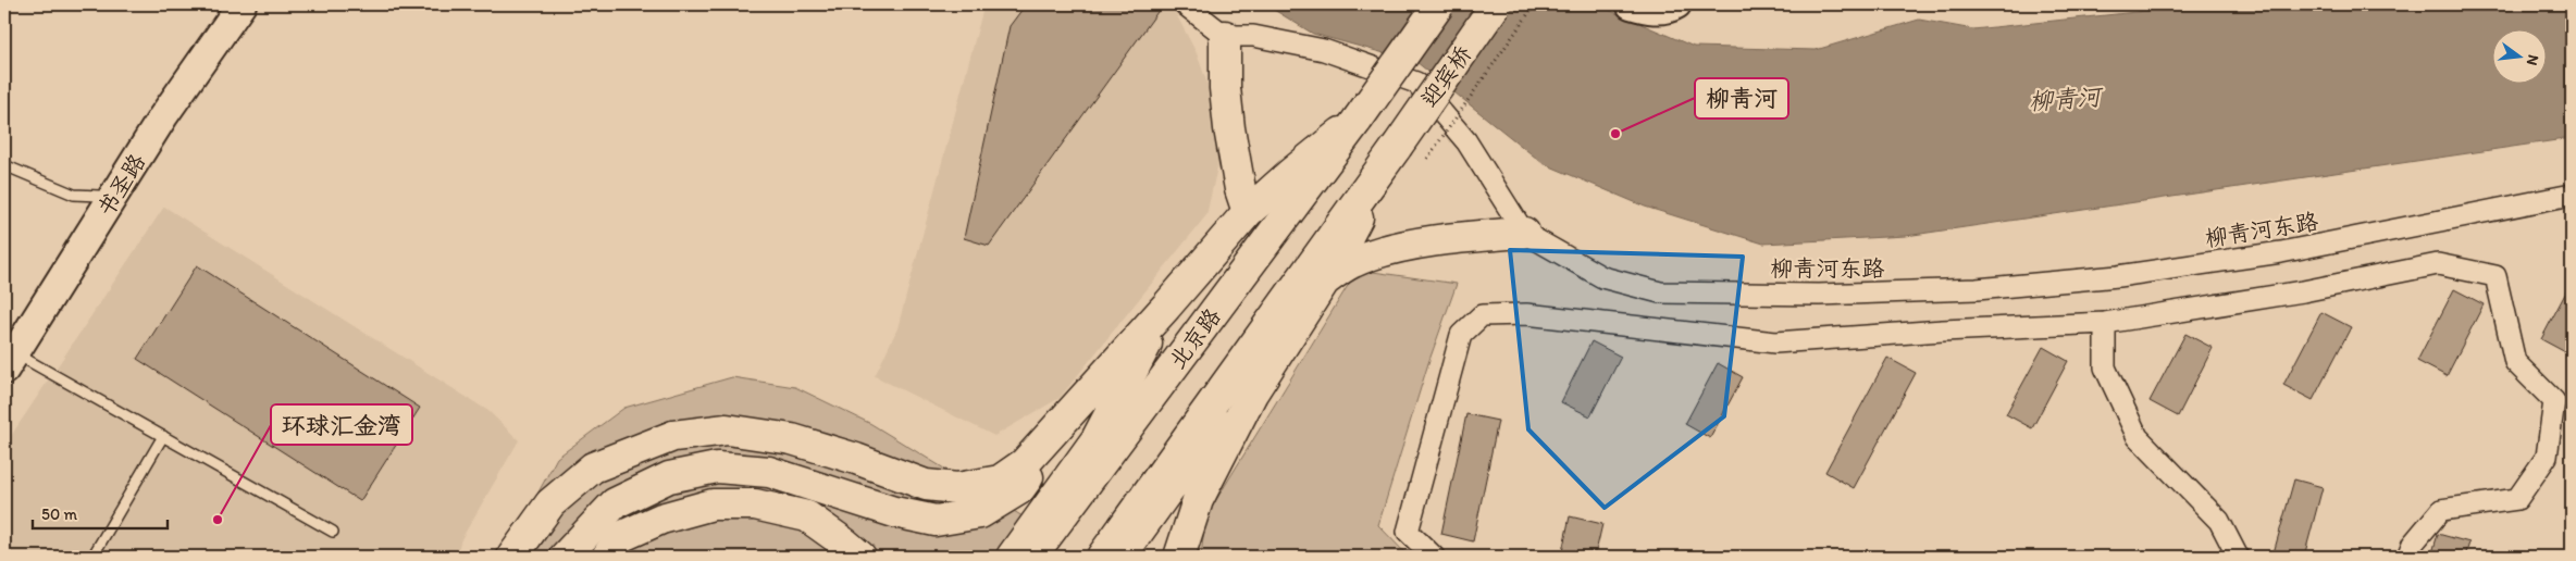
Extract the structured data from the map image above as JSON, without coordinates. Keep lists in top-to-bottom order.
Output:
{
  "streets": {
    "main road": ["迎宾桥", "北京路"],
    "street": ["书圣路", "柳青河东路"]
  },
  "crossings": [
    ["迎宾桥", "北京路"]
  ],
  "water": ["柳青河"],
  "places": ["柳青河", "环球汇金湾"],
  "scale_bar": "50 m",
  "north": "right"
}
